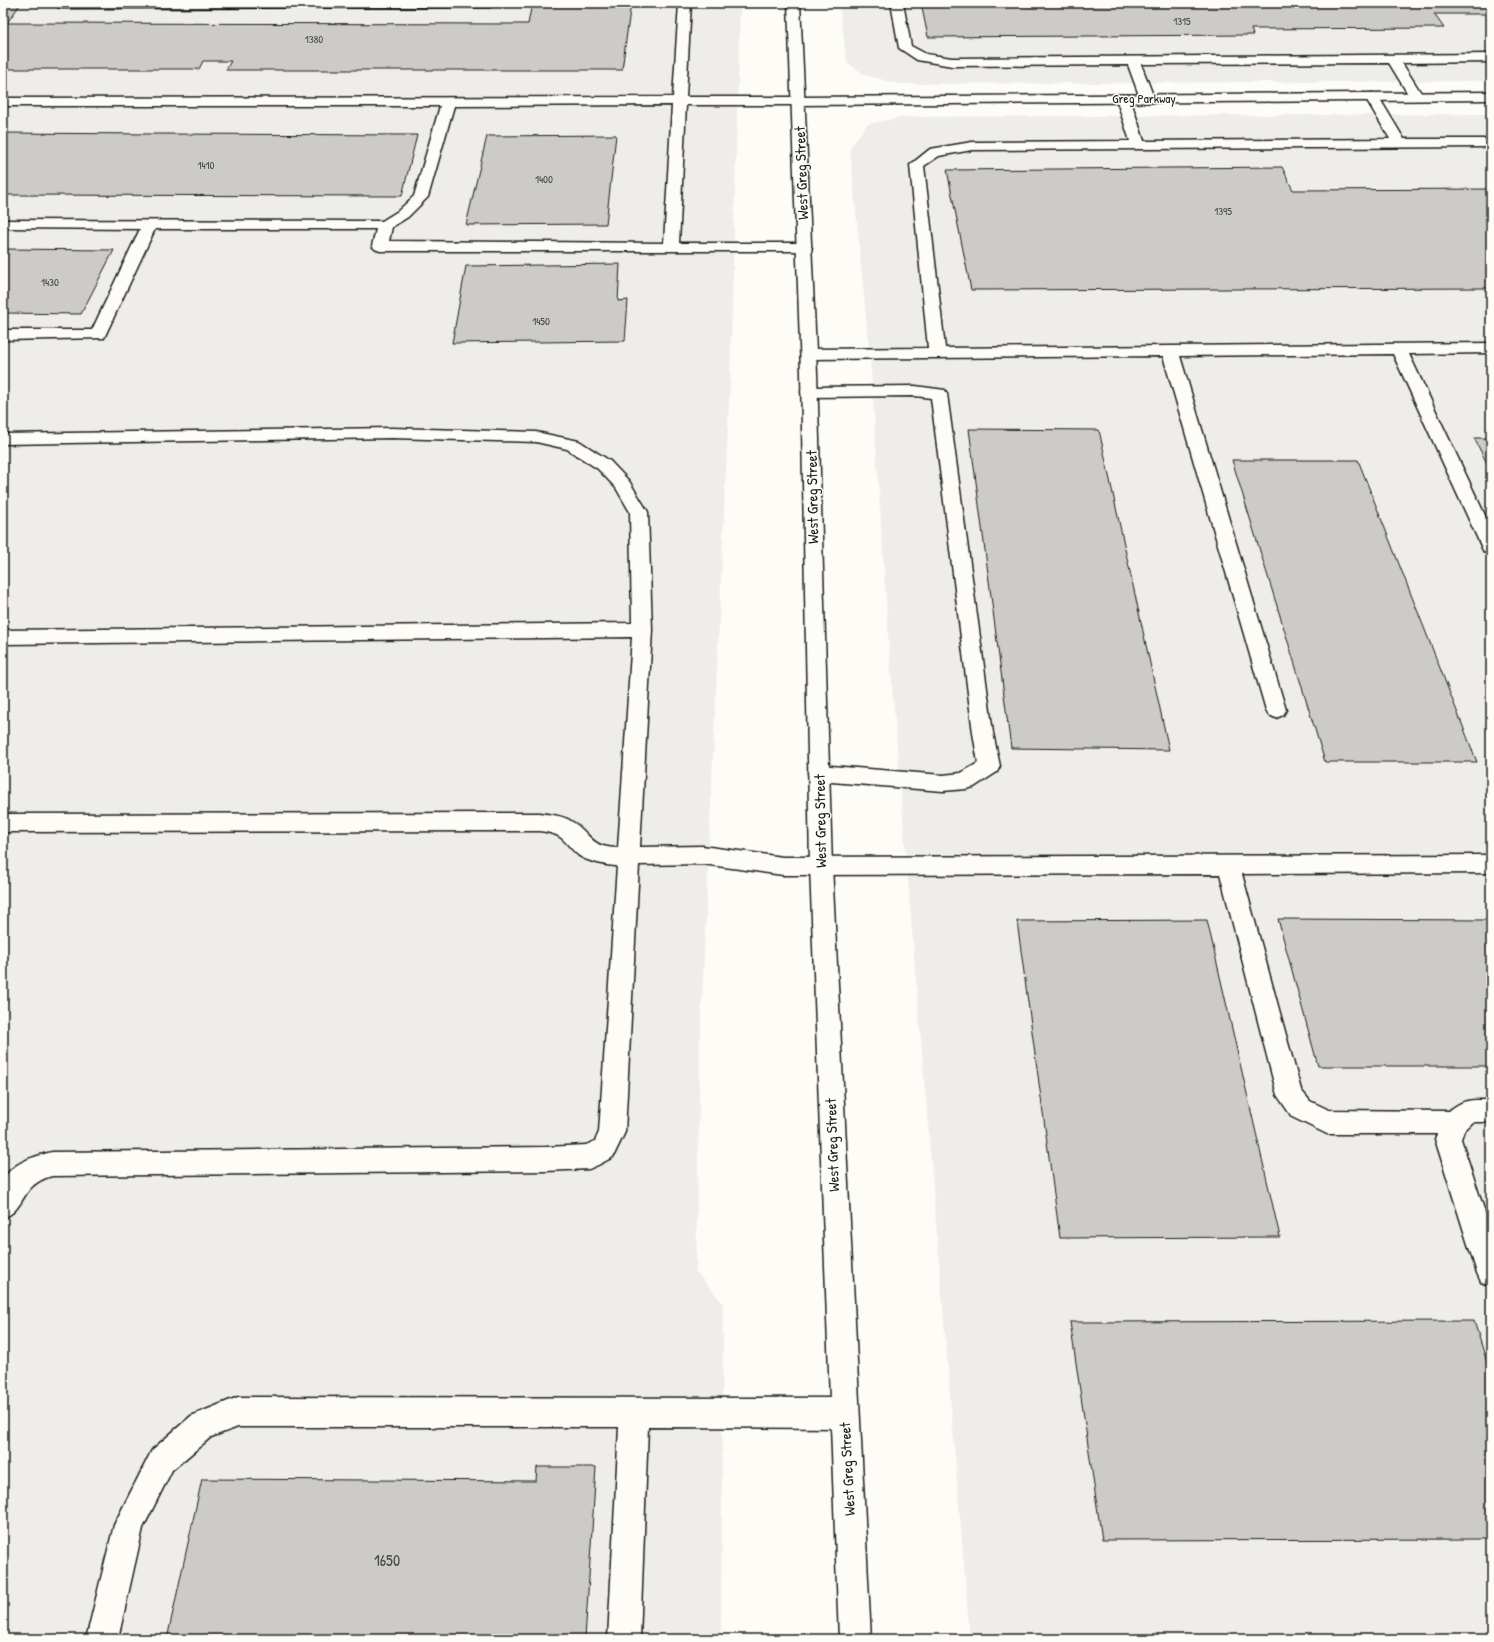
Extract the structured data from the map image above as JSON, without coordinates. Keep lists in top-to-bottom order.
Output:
{
  "streets": {
    "main road": ["Greg Parkway", "West Greg Street"]
  },
  "crossings": [
    ["Greg Parkway", "West Greg Street"]
  ],
  "house_numbers": [
    "1315",
    "1380",
    "1410",
    "1400",
    "1395",
    "1430",
    "1450",
    "1650"
  ]
}
